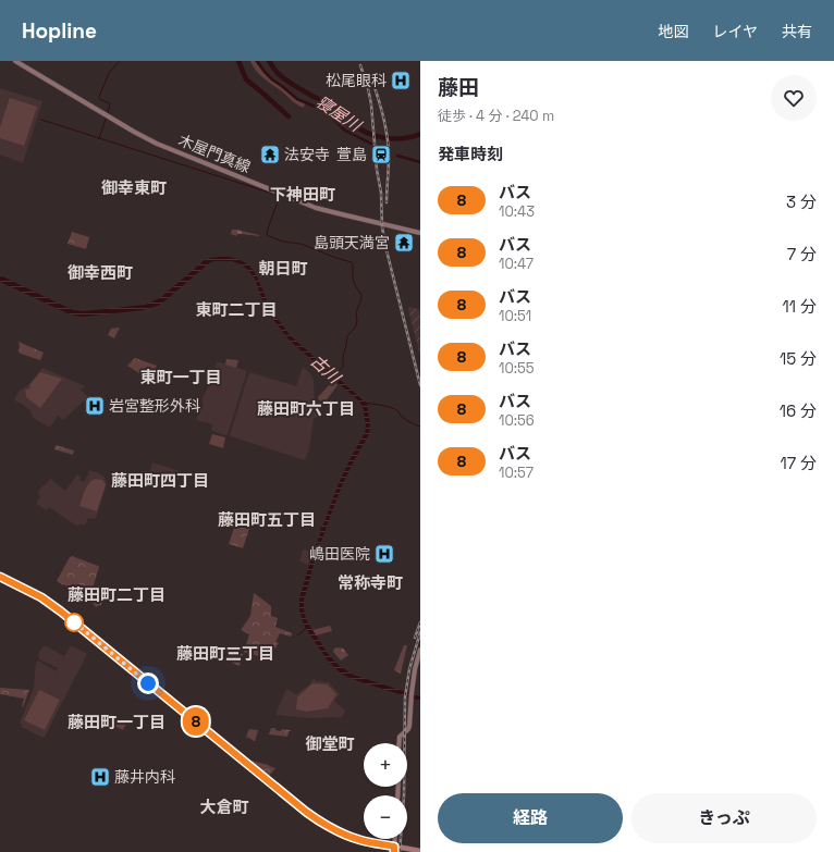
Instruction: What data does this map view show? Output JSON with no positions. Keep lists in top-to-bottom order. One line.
{"streets":{"main road":["木屋門真線"]},"districts":["御幸東町","下神田町","朝日町","御幸西町","東町二丁目","東町一丁目","藤田町六丁目","藤田町四丁目","藤田町五丁目","常称寺町","藤田町二丁目","藤田町三丁目","藤田町一丁目","御堂町","大倉町"],"water":["寝屋川","古川"],"places":{"hospital":["松尾眼科","岩宮整形外科","嶋田医院","藤井内科"],"temple":["法安寺","島頭天満宮"],"station":["萱島"]},"lines":["bus line 8"],"page":{"header":"Hopline","nav":["地図","レイヤ","共有"],"on_map":"8","heading":[["藤田","徒歩 · 4 分 · 240 m"],"発車時刻"],"list":[{"mark":"8","name":"バス","note":"10:43","value":"3 分"},{"mark":"8","name":"バス","note":"10:47","value":"7 分"},{"mark":"8","name":"バス","note":"10:51","value":"11 分"},{"mark":"8","name":"バス","note":"10:55","value":"15 分"},{"mark":"8","name":"バス","note":"10:56","value":"16 分"},{"mark":"8","name":"バス","note":"10:57","value":"17 分"}],"map_buttons":["+","−"],"buttons":["経路","きっぷ"]}}
